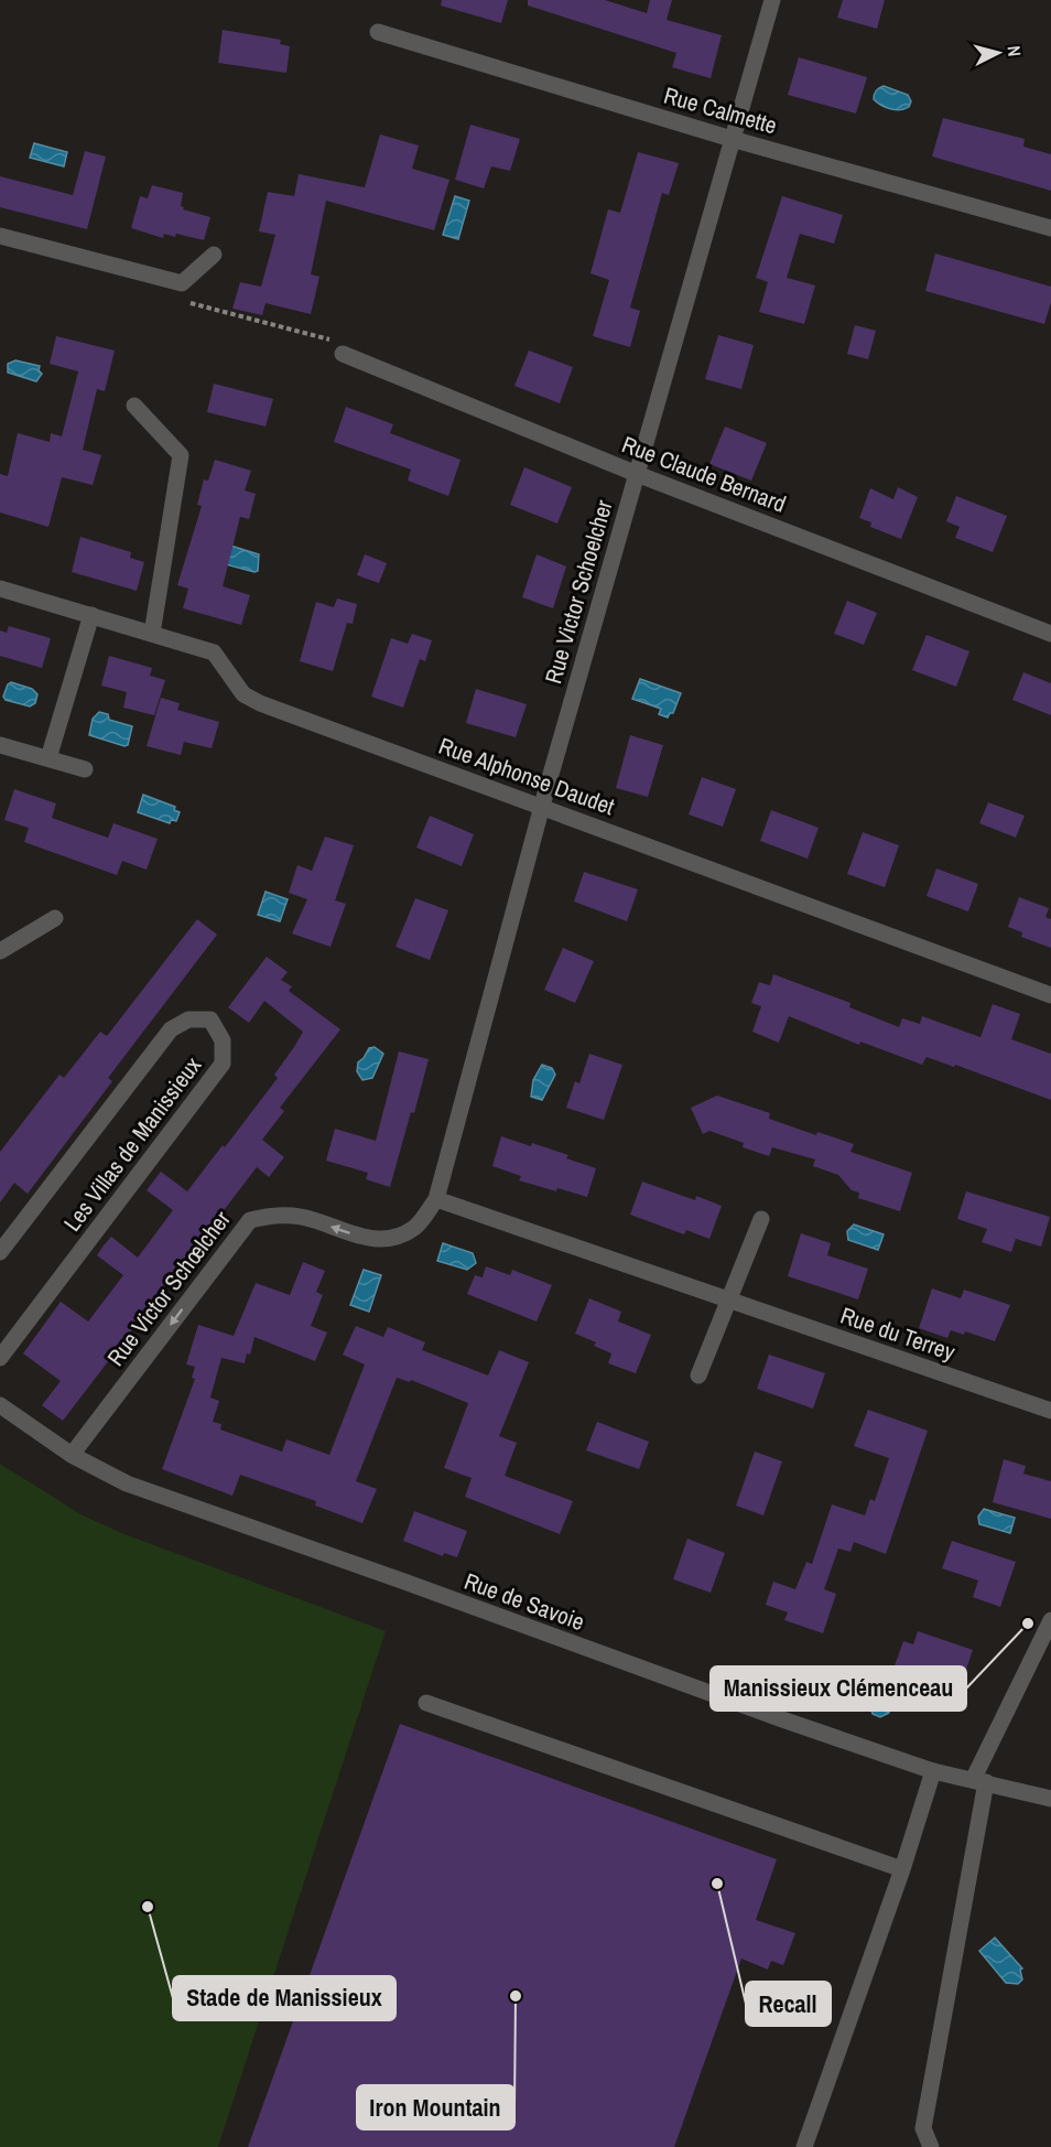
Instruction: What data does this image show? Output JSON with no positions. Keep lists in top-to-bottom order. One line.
{"streets":{"street":["Rue Calmette","Rue Claude Bernard","Rue Victor Schoelcher","Rue Alphonse Daudet","Les Villas de Manissieux","Rue Victor Schœlcher","Rue du Terrey","Rue de Savoie"]},"crossings":[["Rue Calmette","Rue Victor Schoelcher"],["Rue Claude Bernard","Rue Victor Schoelcher"],["Rue Victor Schoelcher","Rue Alphonse Daudet"],["Rue Victor Schoelcher","Rue Victor Schœlcher"],["Rue Victor Schoelcher","Rue du Terrey"],["Rue Victor Schœlcher","Rue du Terrey"],["Rue Victor Schœlcher","Rue de Savoie"]],"one_way":["Rue Victor Schœlcher"],"places":["Manissieux Clémenceau","Recall","Stade de Manissieux","Iron Mountain"],"north":"right"}
